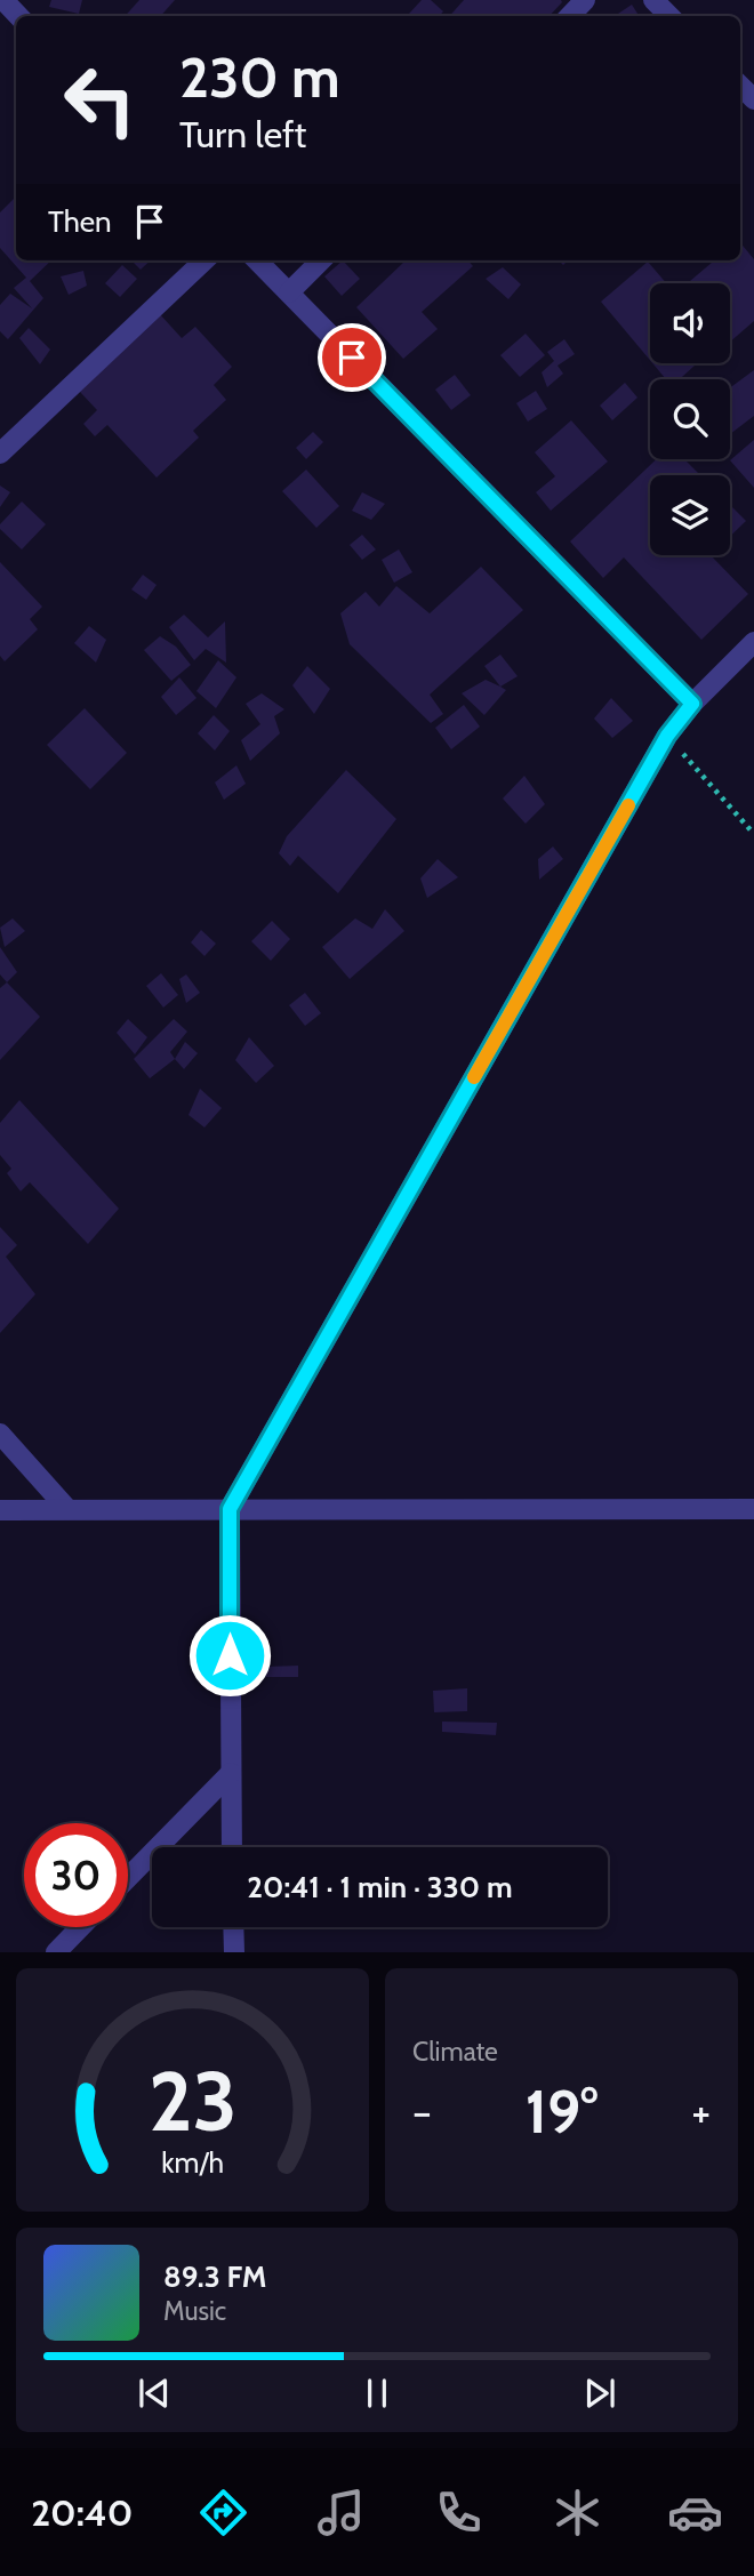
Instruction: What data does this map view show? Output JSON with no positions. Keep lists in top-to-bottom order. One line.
{"page":{"turn":["230 m","Turn left"],"then":"Then","limit":"30","trip":"20:41 · 1 min · 330 m","tile":"Climate","heat":["−","19°","+"],"song":["89.3 FM","Music"],"tabs":"20:40","gauge":["23","km/h"]}}
